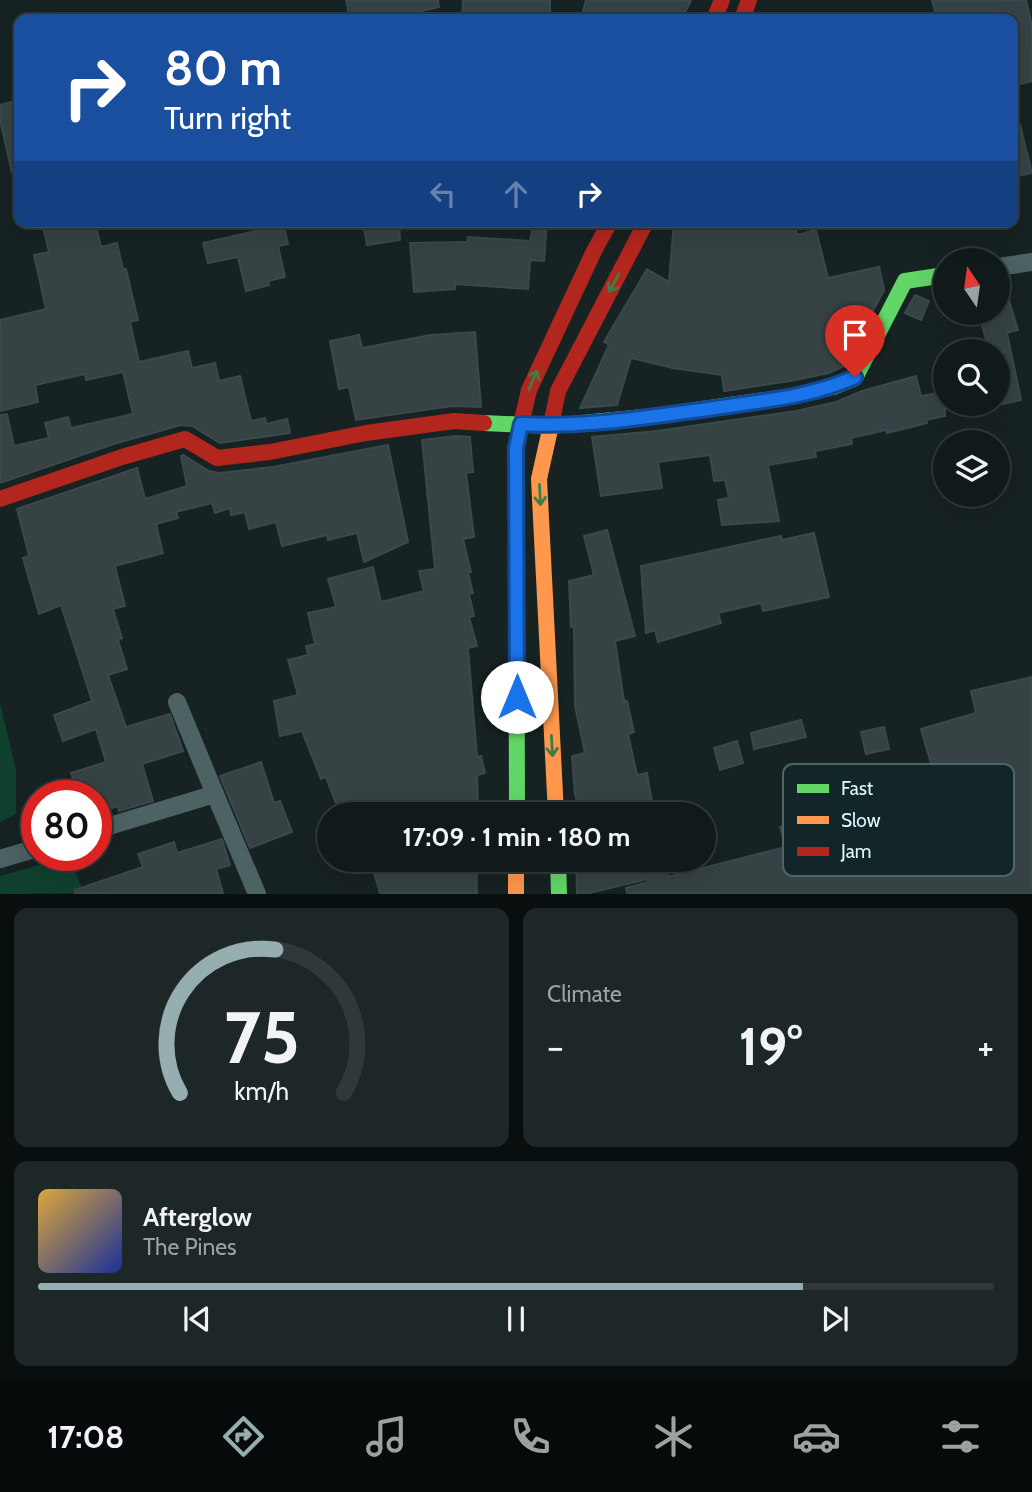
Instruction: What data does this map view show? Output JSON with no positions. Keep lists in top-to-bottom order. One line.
{"legend":["Fast","Slow","Jam"],"north":"top","page":{"turn":["80 m","Turn right"],"limit":"80","trip":"17:09 · 1 min · 180 m","tile":"Climate","heat":["−","19°","+"],"song":["Afterglow","The Pines"],"tabs":"17:08","gauge":["75","km/h"]}}
